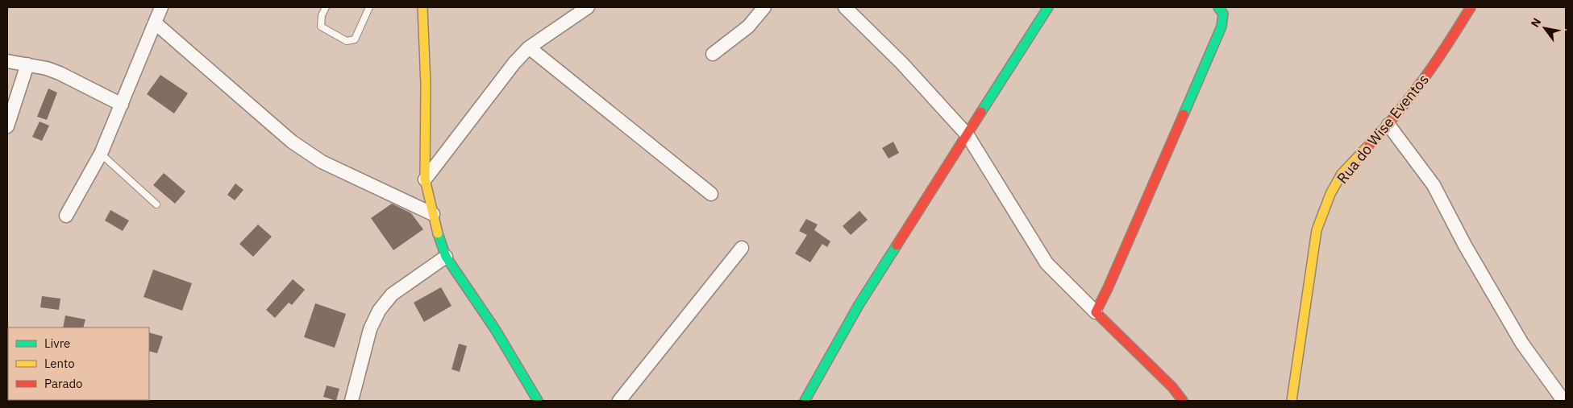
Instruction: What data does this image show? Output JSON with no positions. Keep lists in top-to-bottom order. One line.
{"streets":{"street":["Rua do Wise Eventos"]},"legend":["Livre","Lento","Parado"],"north":"top left"}
